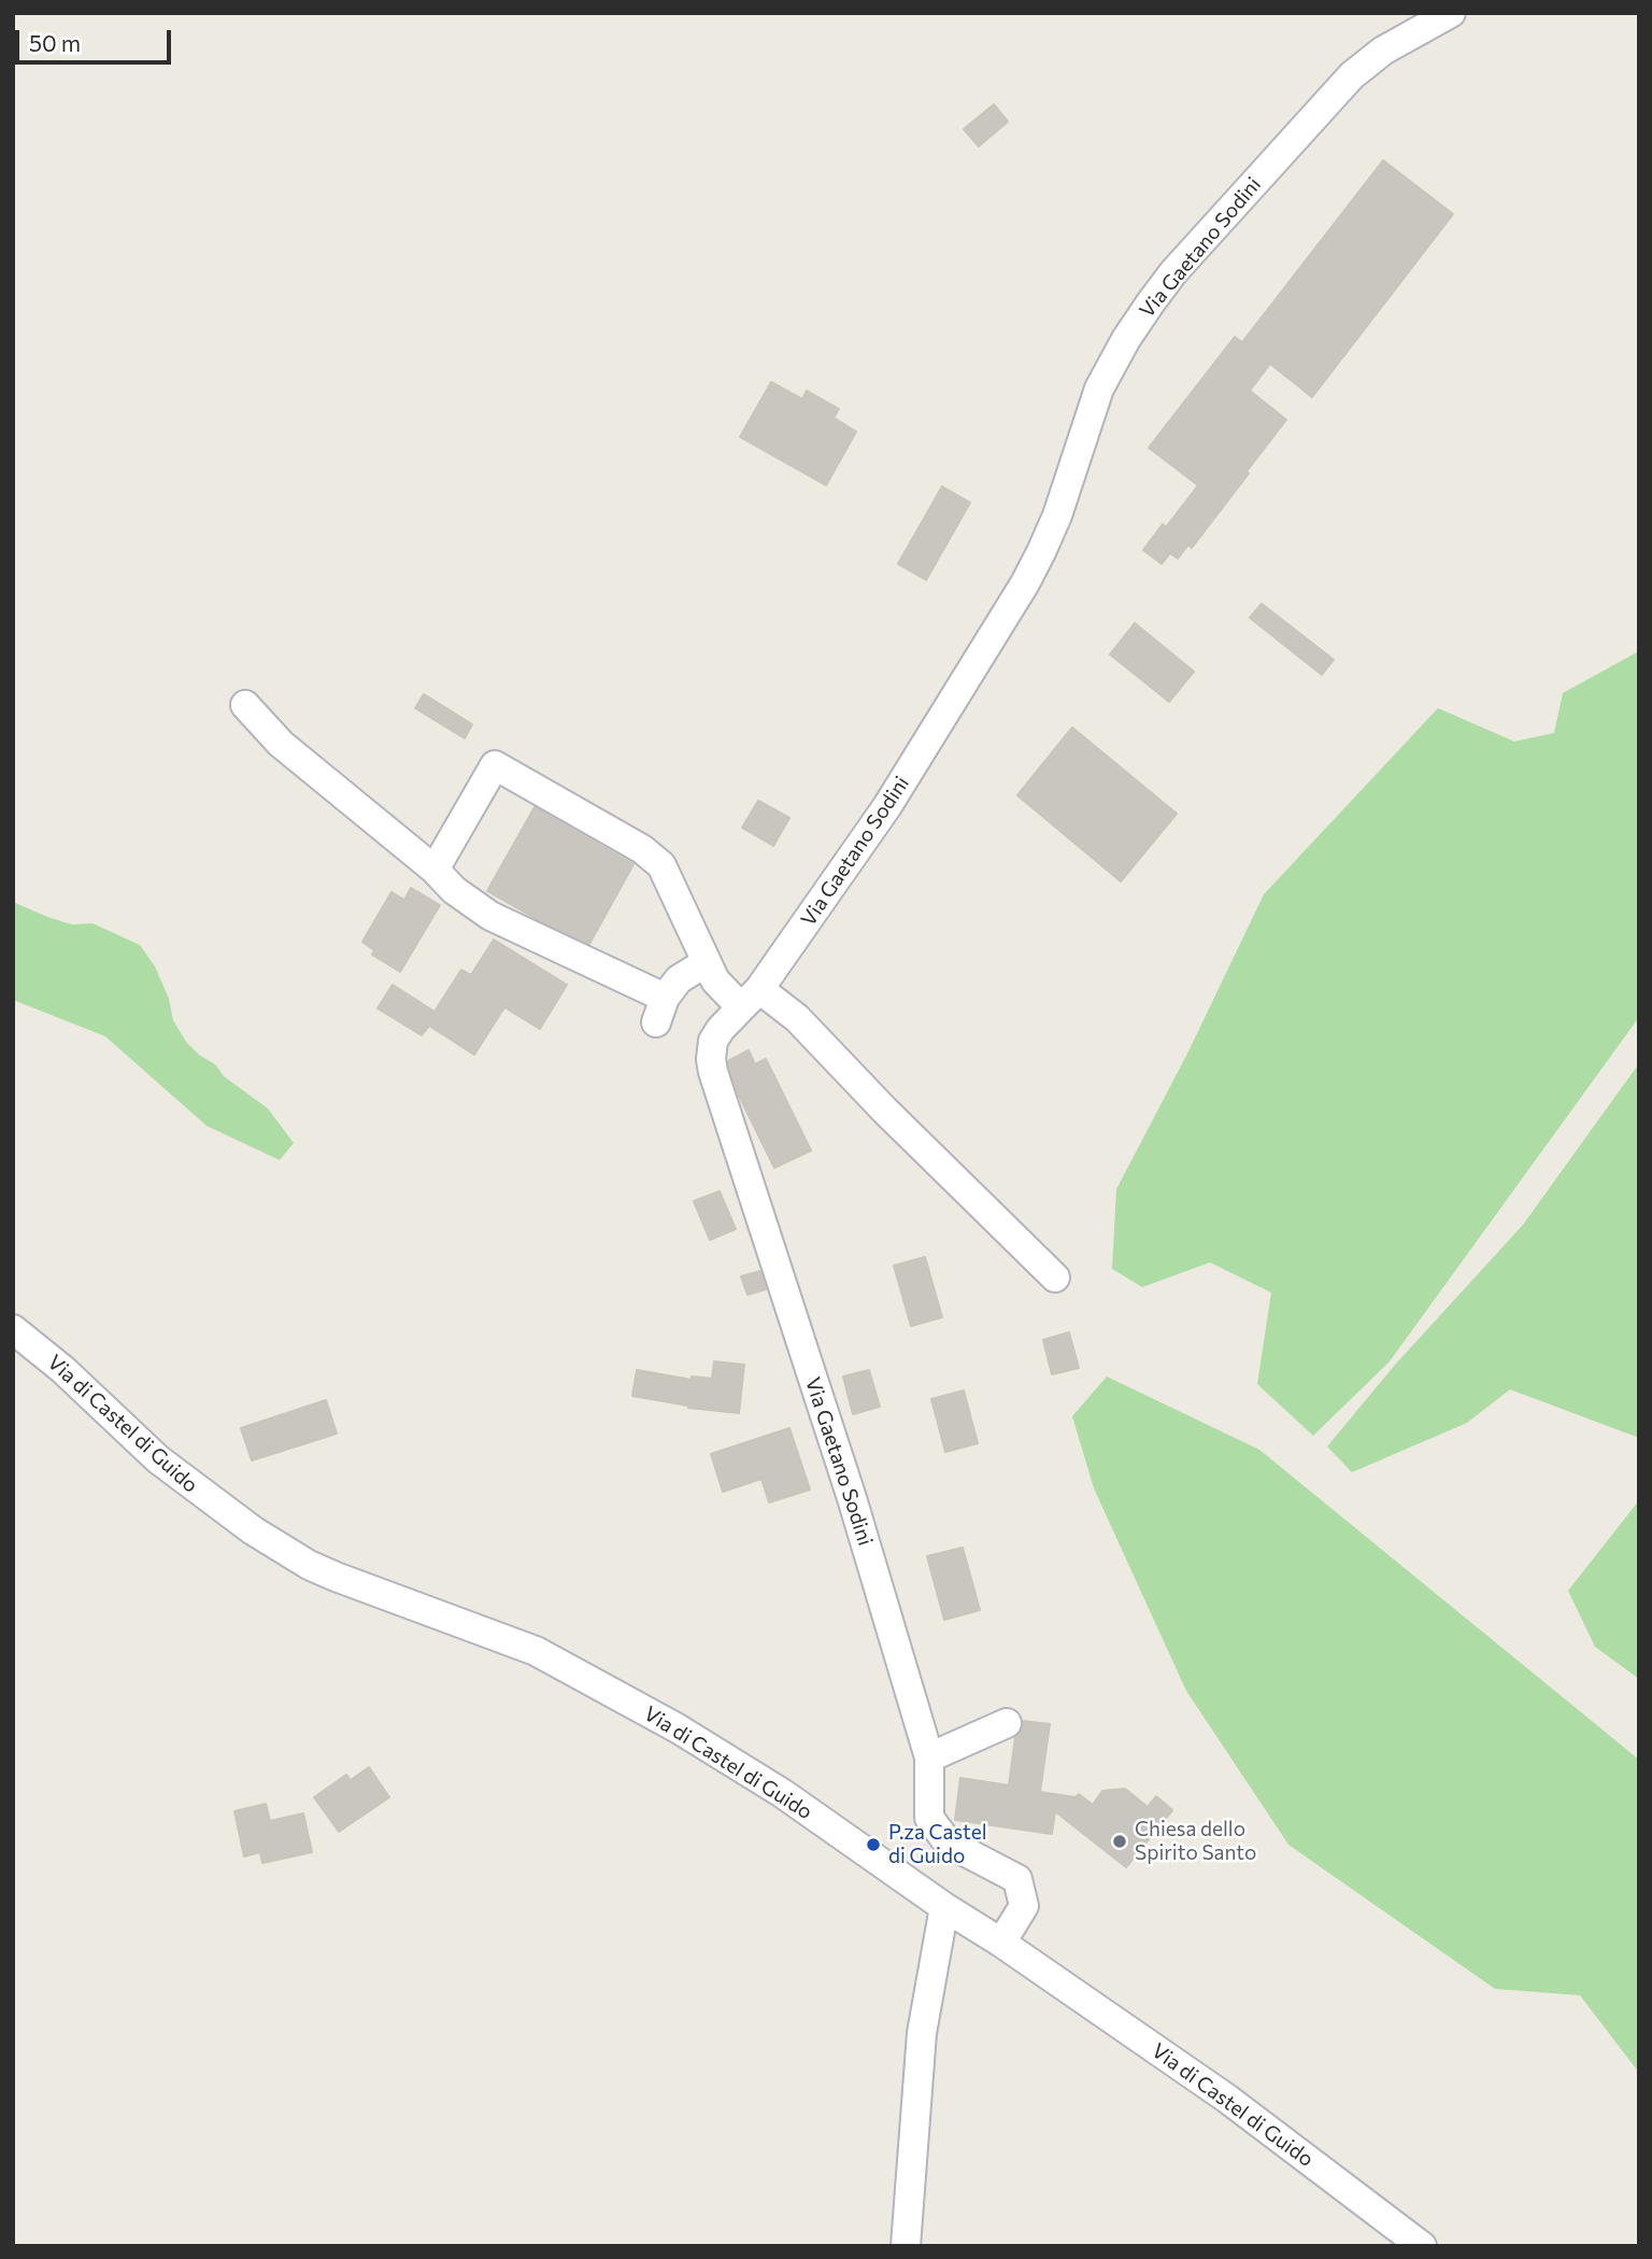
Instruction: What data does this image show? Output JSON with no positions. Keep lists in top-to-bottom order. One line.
{"streets":{"street":["Via Gaetano Sodini","Via di Castel di Guido"]},"crossings":[["Via Gaetano Sodini","Via di Castel di Guido"]],"places":["Chiesa dello Spirito Santo","P.za Castel di Guido"],"scale_bar":"50 m"}
